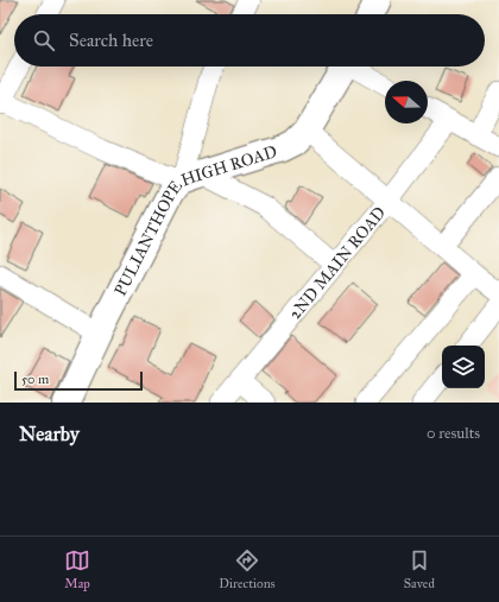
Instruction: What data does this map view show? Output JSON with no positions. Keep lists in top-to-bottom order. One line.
{"streets":{"main road":["PULIANTHOPE HIGH ROAD"],"street":["2ND MAIN ROAD"]},"scale_bar":"50 m","north":"left","page":{"search":"Search here","scale":"50 m","heading":["Nearby","0 results"],"nav":["Map","Directions","Saved"]}}
